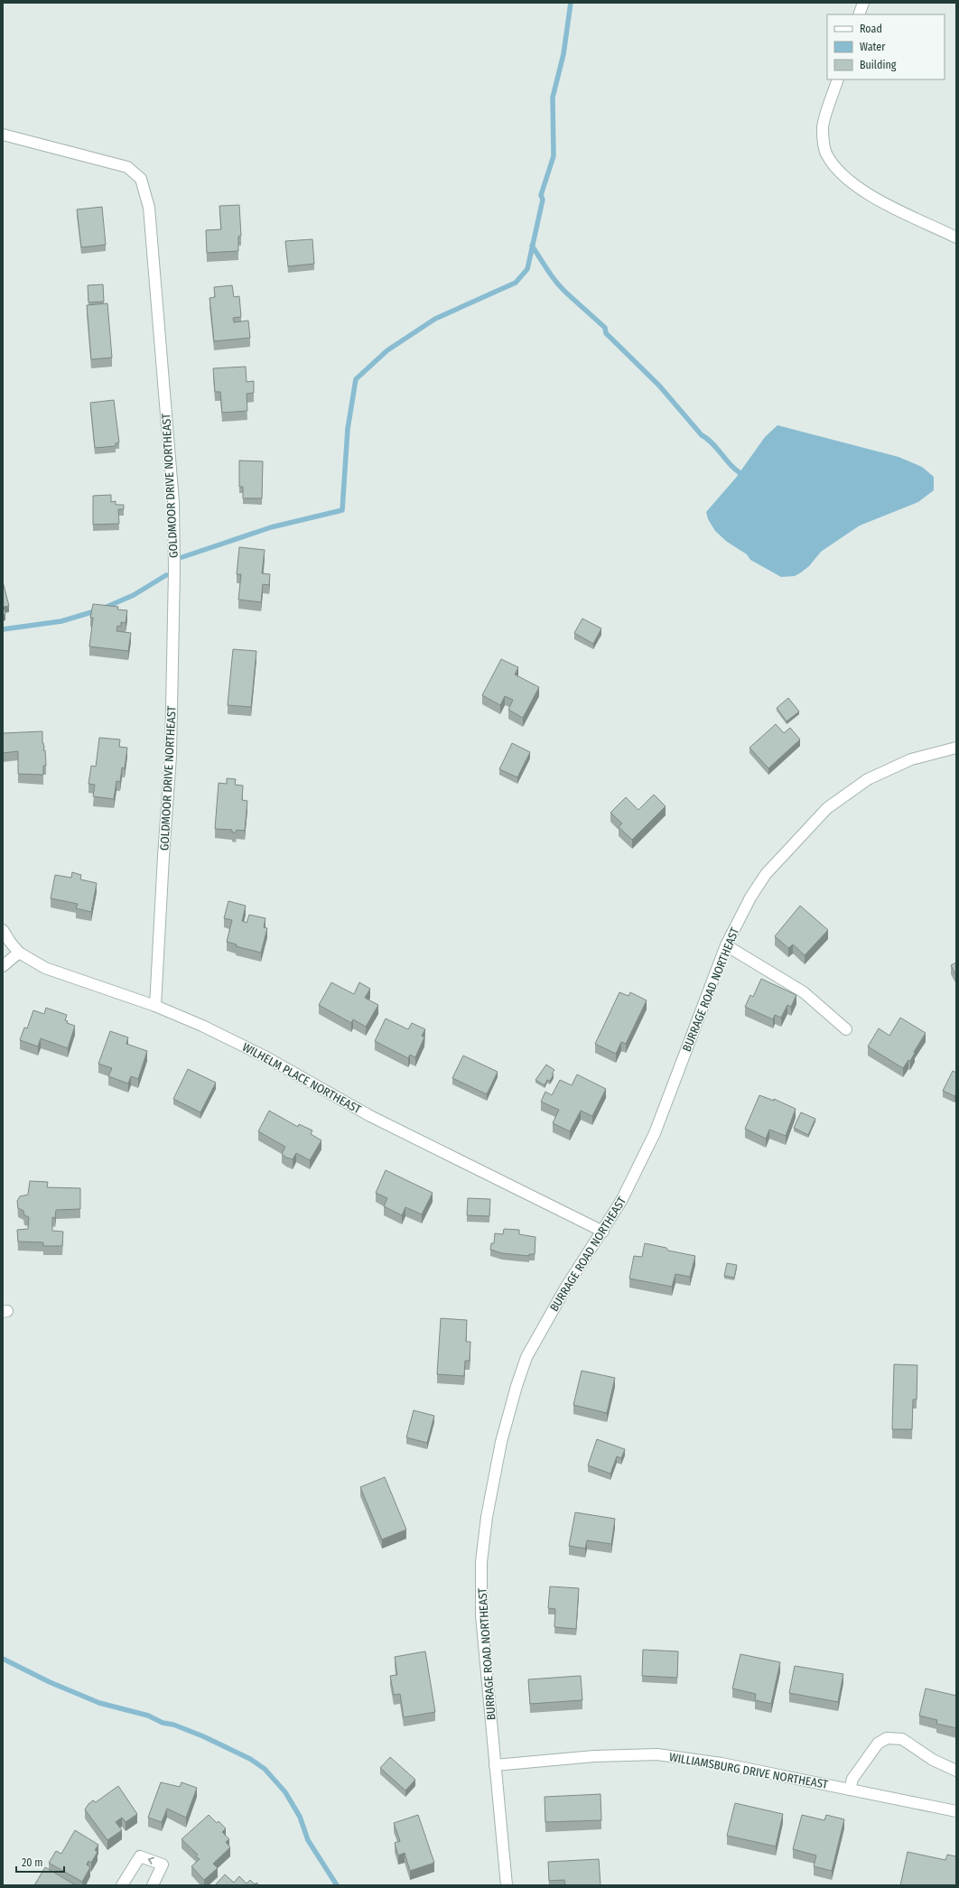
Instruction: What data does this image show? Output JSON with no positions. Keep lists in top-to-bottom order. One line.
{"streets":{"street":["GOLDMOOR DRIVE NORTHEAST","BURRAGE ROAD NORTHEAST","WILHELM PLACE NORTHEAST","WILLIAMSBURG DRIVE NORTHEAST"]},"crossings":[["GOLDMOOR DRIVE NORTHEAST","WILHELM PLACE NORTHEAST"],["BURRAGE ROAD NORTHEAST","WILHELM PLACE NORTHEAST"],["BURRAGE ROAD NORTHEAST","WILLIAMSBURG DRIVE NORTHEAST"]],"legend":["Road","Water","Building"],"scale_bar":"20 m"}
